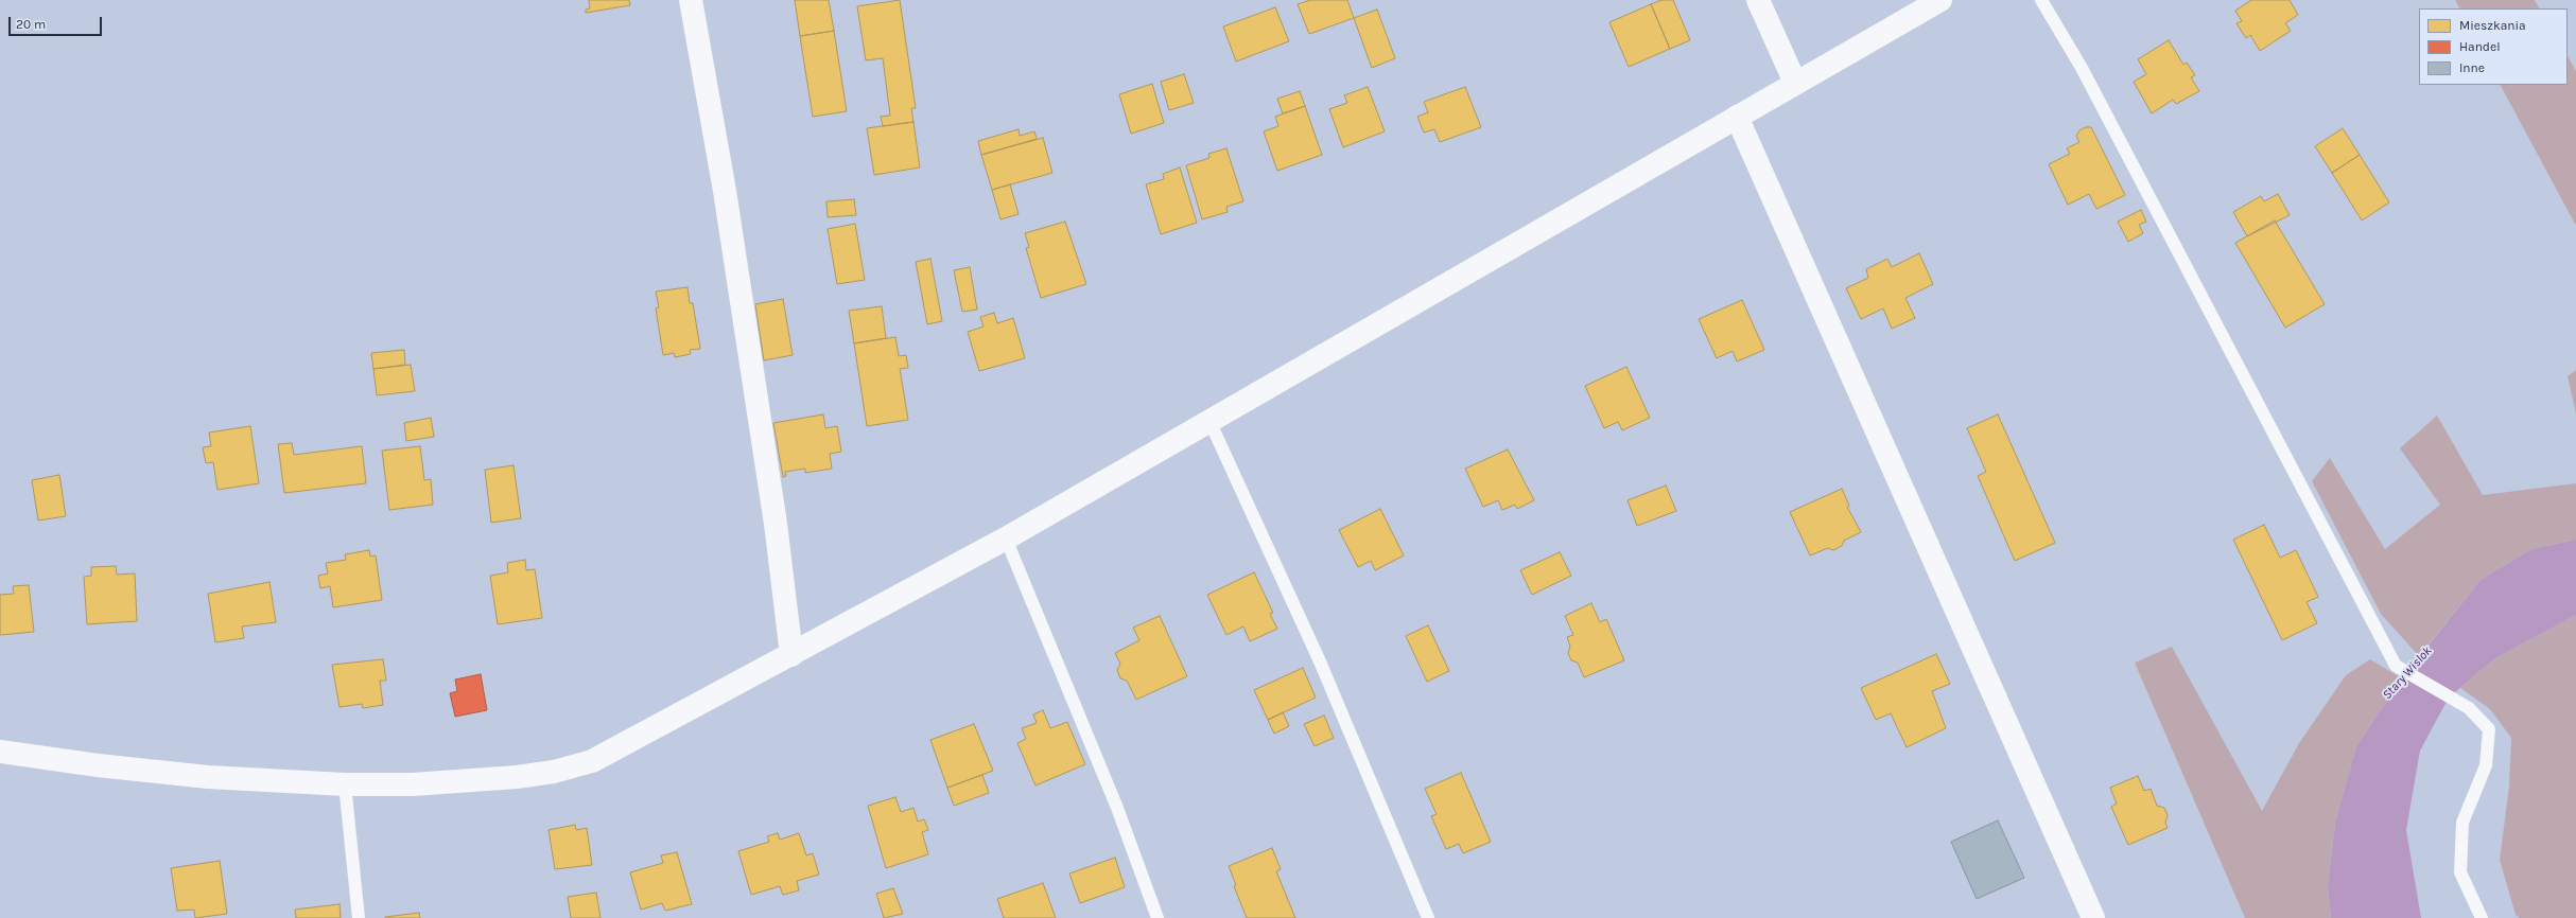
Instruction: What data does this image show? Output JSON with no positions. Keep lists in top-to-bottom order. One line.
{"water":["Stary Wislok"],"legend":["Mieszkania","Handel","Inne"],"scale_bar":"20 m"}
